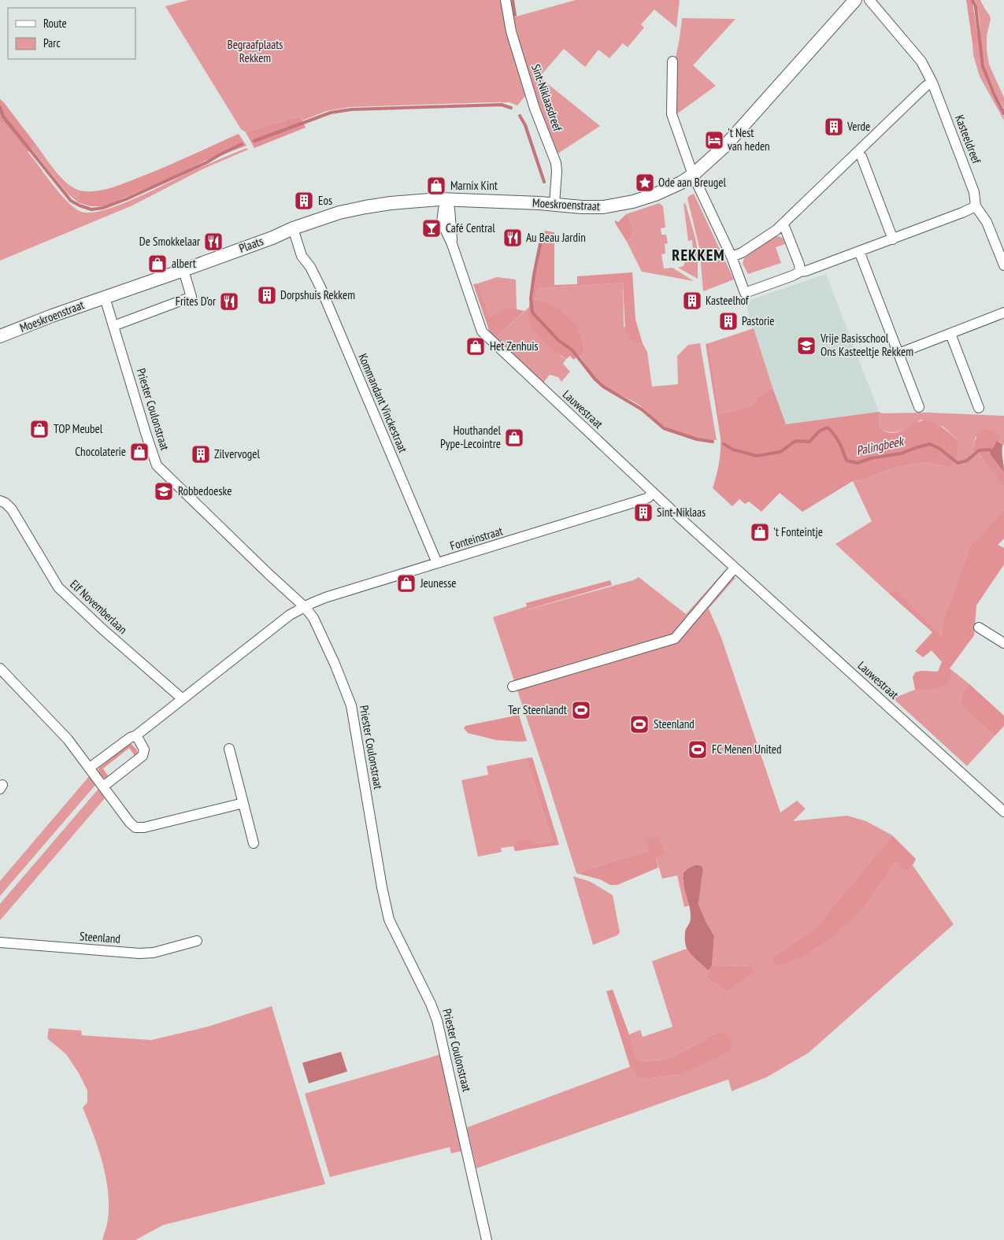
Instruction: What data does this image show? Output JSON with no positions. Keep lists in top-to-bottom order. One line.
{"streets":{"main road":["Moeskroenstraat","Plaats"],"street":["Sint-Niklaasdreef","Kasteeldreef","Kommandant Vinckestraat","Priester Coulonstraat","Lauwestraat","Fonteinstraat","Elf Novemberlaan","Steenland"]},"crossings":[["Sint-Niklaasdreef","Moeskroenstraat"],["Moeskroenstraat","Plaats"],["Moeskroenstraat","Kommandant Vinckestraat"],["Moeskroenstraat","Priester Coulonstraat"],["Moeskroenstraat","Lauwestraat"],["Plaats","Kommandant Vinckestraat"],["Plaats","Priester Coulonstraat"],["Kommandant Vinckestraat","Fonteinstraat"],["Priester Coulonstraat","Fonteinstraat"],["Lauwestraat","Fonteinstraat"]],"districts":["REKKEM"],"water":["Palingbeek"],"parks":["Begraafplaats Rekkem"],"places":{"building":["Verde","Eos","Dorpshuis Rekkem","Kasteelhof","Pastorie","Zilvervogel","Sint-Niklaas"],"hotel":["'t Nest van heden"],"place":["Ode aan Breugel"],"shop":["Marnix Kint","albert","Het Zenhuis","TOP Meubel","Houthandel Pype-Lecointre","Chocolaterie","'t Fonteintje","Jeunesse"],"bar":["Café Central"],"restaurant":["Au Beau Jardin","De Smokkelaar","Frites D’or"],"school or university":["Vrije Basisschool Ons Kasteeltje Rekkem","Robbedoeske"],"sports":["Ter Steenlandt","Steenland","FC Menen United"]},"legend":["Route","Parc"]}
